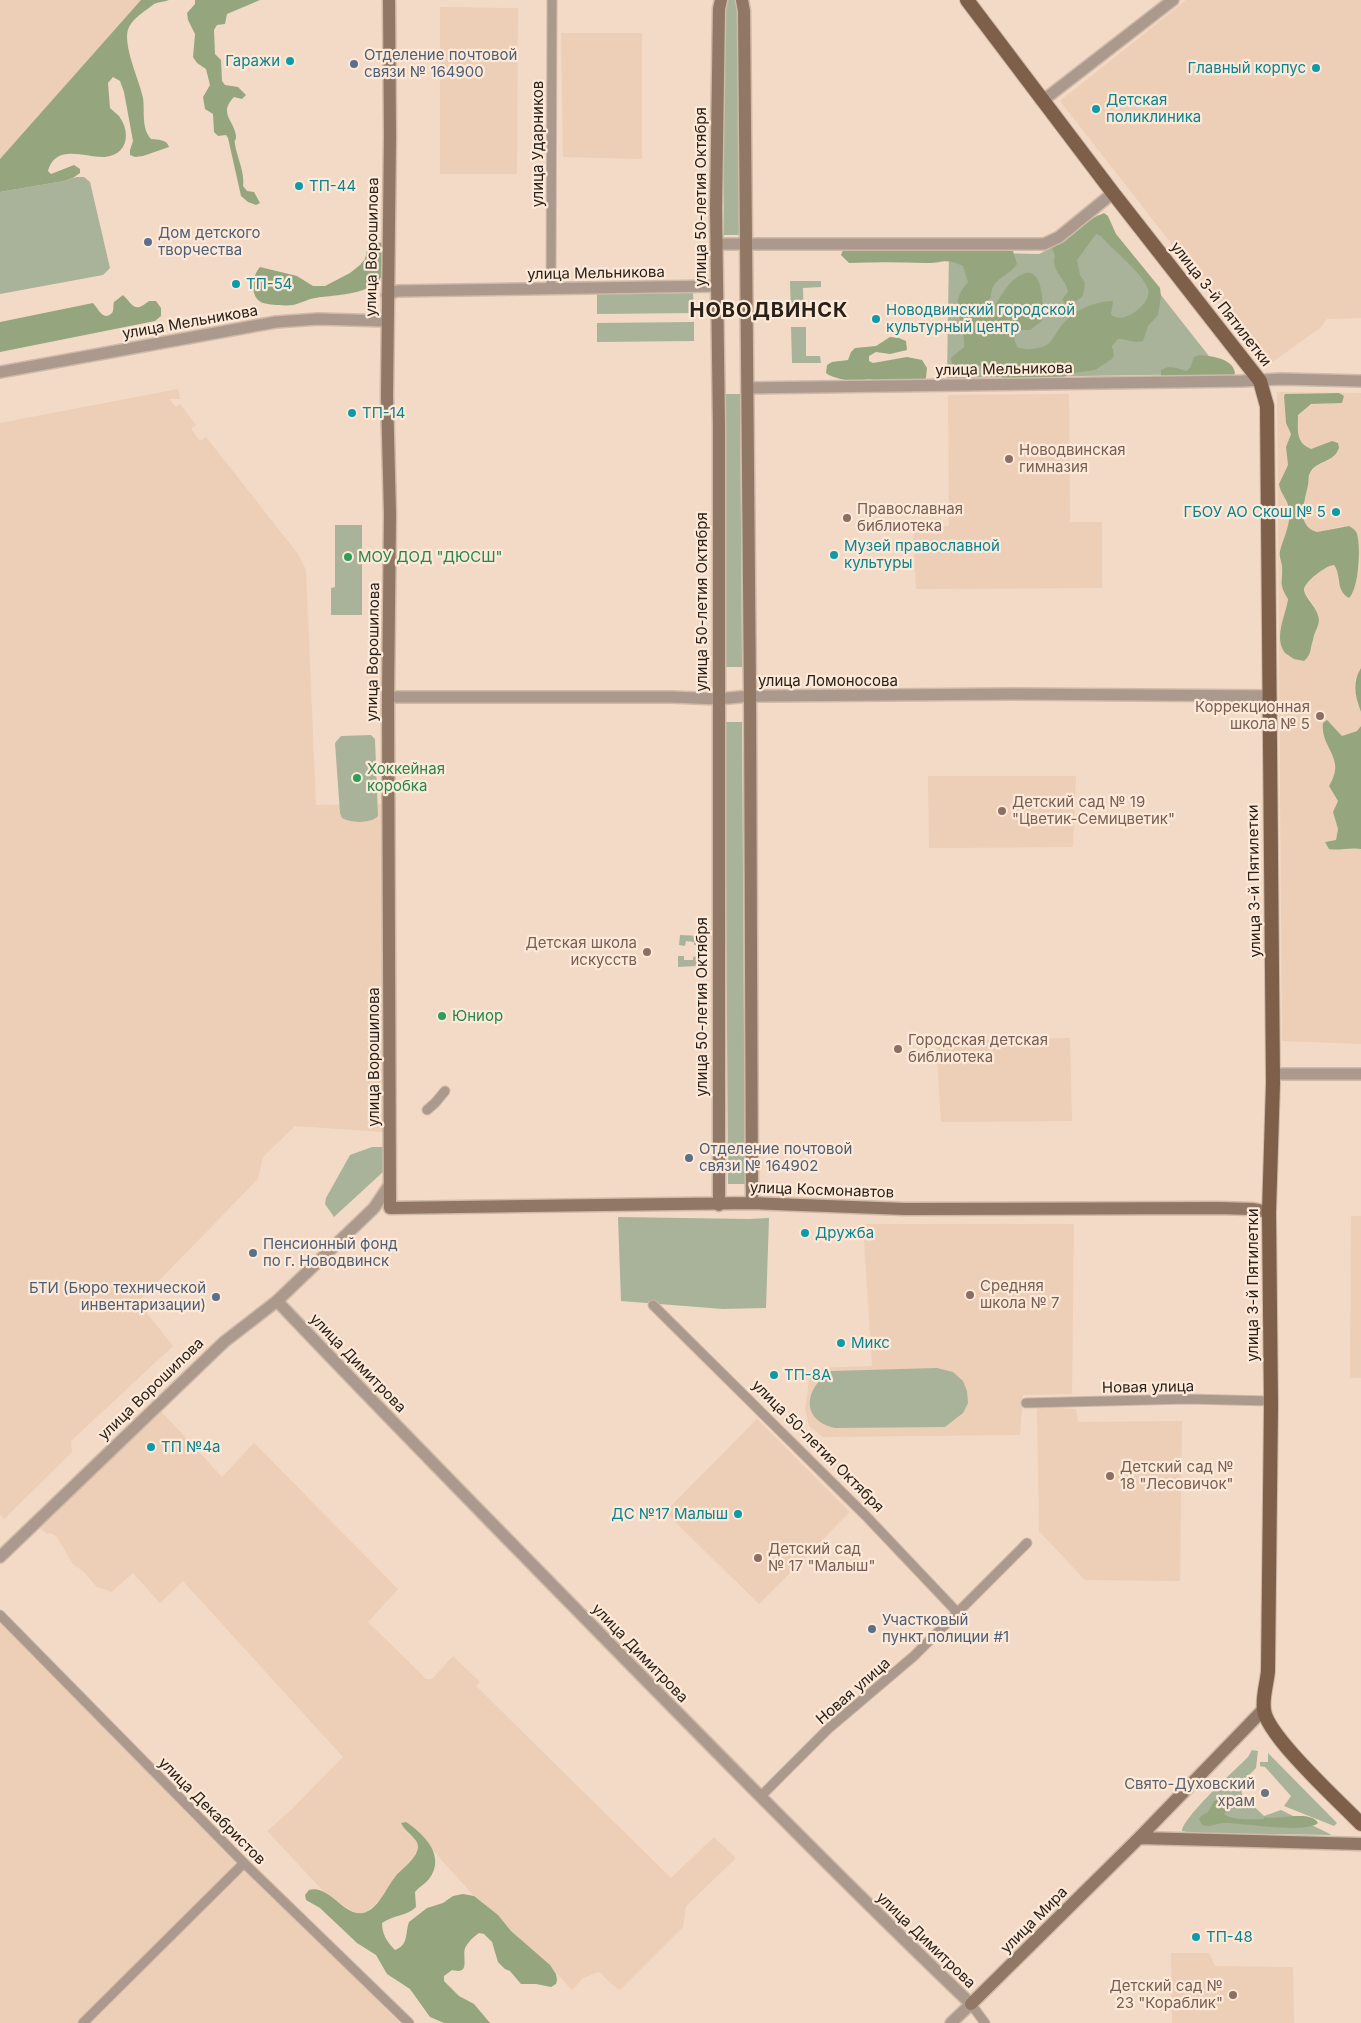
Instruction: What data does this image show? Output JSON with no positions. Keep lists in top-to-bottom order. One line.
{"streets":{"main road":["улица 50-летия Октября","улица Ворошилова","улица 3-й Пятилетки","улица Космонавтов","улица Мира"],"street":["улица Ударников","улица Мельникова","улица Ломоносова","улица Димитрова","Новая улица","улица Декабристов"]},"crossings":[["улица Ударников","улица Мельникова"],["улица 50-летия Октября","улица Мельникова"],["улица 50-летия Октября","улица Ломоносова"],["улица 50-летия Октября","улица Космонавтов"],["улица 50-летия Октября","Новая улица"],["улица Ворошилова","улица Мельникова"],["улица Ворошилова","улица Ломоносова"],["улица Ворошилова","улица Космонавтов"],["улица Ворошилова","улица Димитрова"],["улица Мельникова","улица 3-й Пятилетки"],["улица 3-й Пятилетки","улица Ломоносова"],["улица 3-й Пятилетки","улица Космонавтов"],["улица 3-й Пятилетки","Новая улица"],["улица 3-й Пятилетки","улица Мира"],["улица Димитрова","Новая улица"],["улица Димитрова","улица Мира"]],"districts":["НОВОДВИНСК"],"places":["Гаражи","Отделение почтовой связи № 164900","Главный корпус","Детская поликлиника","ТП-44","Дом детского творчества","ТП-54","Новодвинский городской культурный центр","ТП-14","Новодвинская гимназия","ГБОУ АО Скош № 5","Православная библиотека","Музей православной культуры","МОУ ДОД \"ДЮСШ\"","Коррекционная школа № 5","Хоккейная коробка","Детский сад № 19 \"Цветик-Семицветик\"","Детская школа искусств","Юниор","Городская детская библиотека","Отделение почтовой связи № 164902","Дружба","Пенсионный фонд по г. Новодвинск","Средняя школа № 7","БТИ (Бюро технической инвентаризации)","Микс","ТП-8А","ТП №4а","Детский сад № 18 \"Лесовичок\"","ДС №17 Малыш","Детский сад № 17 \"Малыш\"","Участковый пункт полиции #1","Свято-Духовский храм","ТП-48","Детский сад № 23 \"Кораблик\""]}
